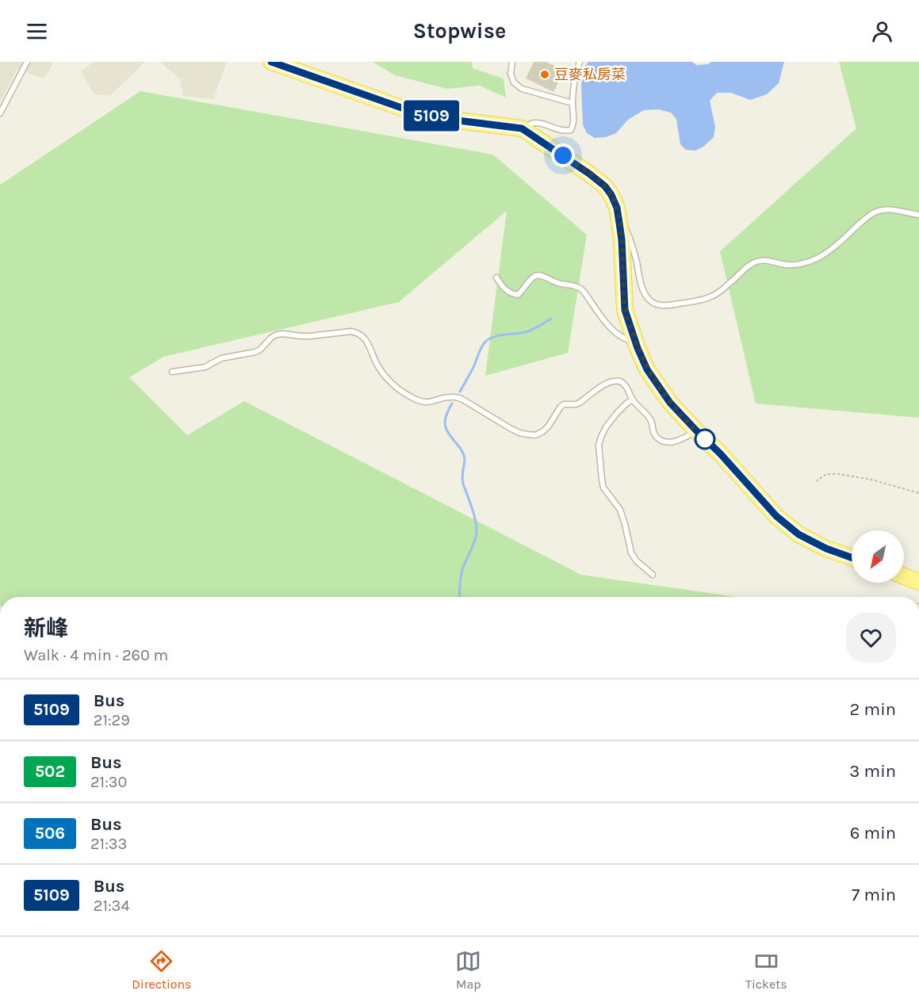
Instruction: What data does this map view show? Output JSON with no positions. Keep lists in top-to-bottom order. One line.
{"places":["豆麥私房菜"],"lines":["bus line 5109"],"north":"bottom left","page":{"header":"Stopwise","on_map":"5109","heading":["新峰","Walk · 4 min · 260 m"],"list":[{"mark":"5109","name":"Bus","note":"21:29","value":"2 min"},{"mark":"502","name":"Bus","note":"21:30","value":"3 min"},{"mark":"506","name":"Bus","note":"21:33","value":"6 min"},{"mark":"5109","name":"Bus","note":"21:34","value":"7 min"}],"tabs":["Directions","Map","Tickets"]}}
